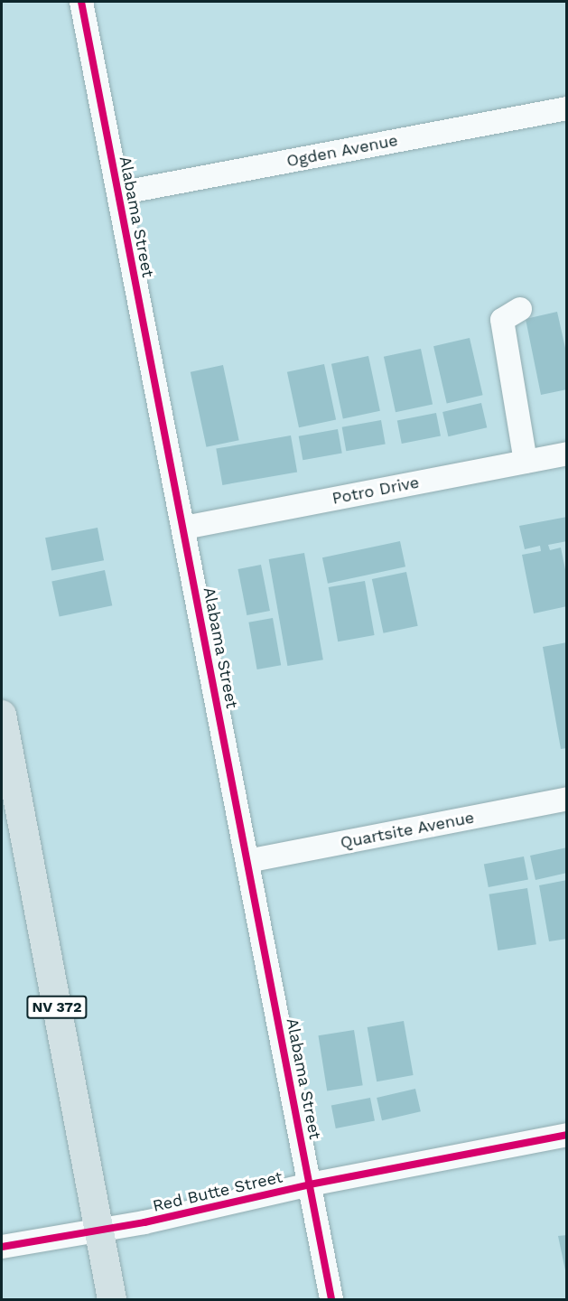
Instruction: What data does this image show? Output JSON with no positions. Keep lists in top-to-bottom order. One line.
{"streets":{"main road":["NV 372"],"street":["Ogden Avenue","Alabama Street","Potro Drive","Quartsite Avenue","Red Butte Street"]},"crossings":[["Ogden Avenue","Alabama Street"],["Alabama Street","Potro Drive"],["Alabama Street","Quartsite Avenue"],["Alabama Street","Red Butte Street"],["NV 372","Red Butte Street"]]}
